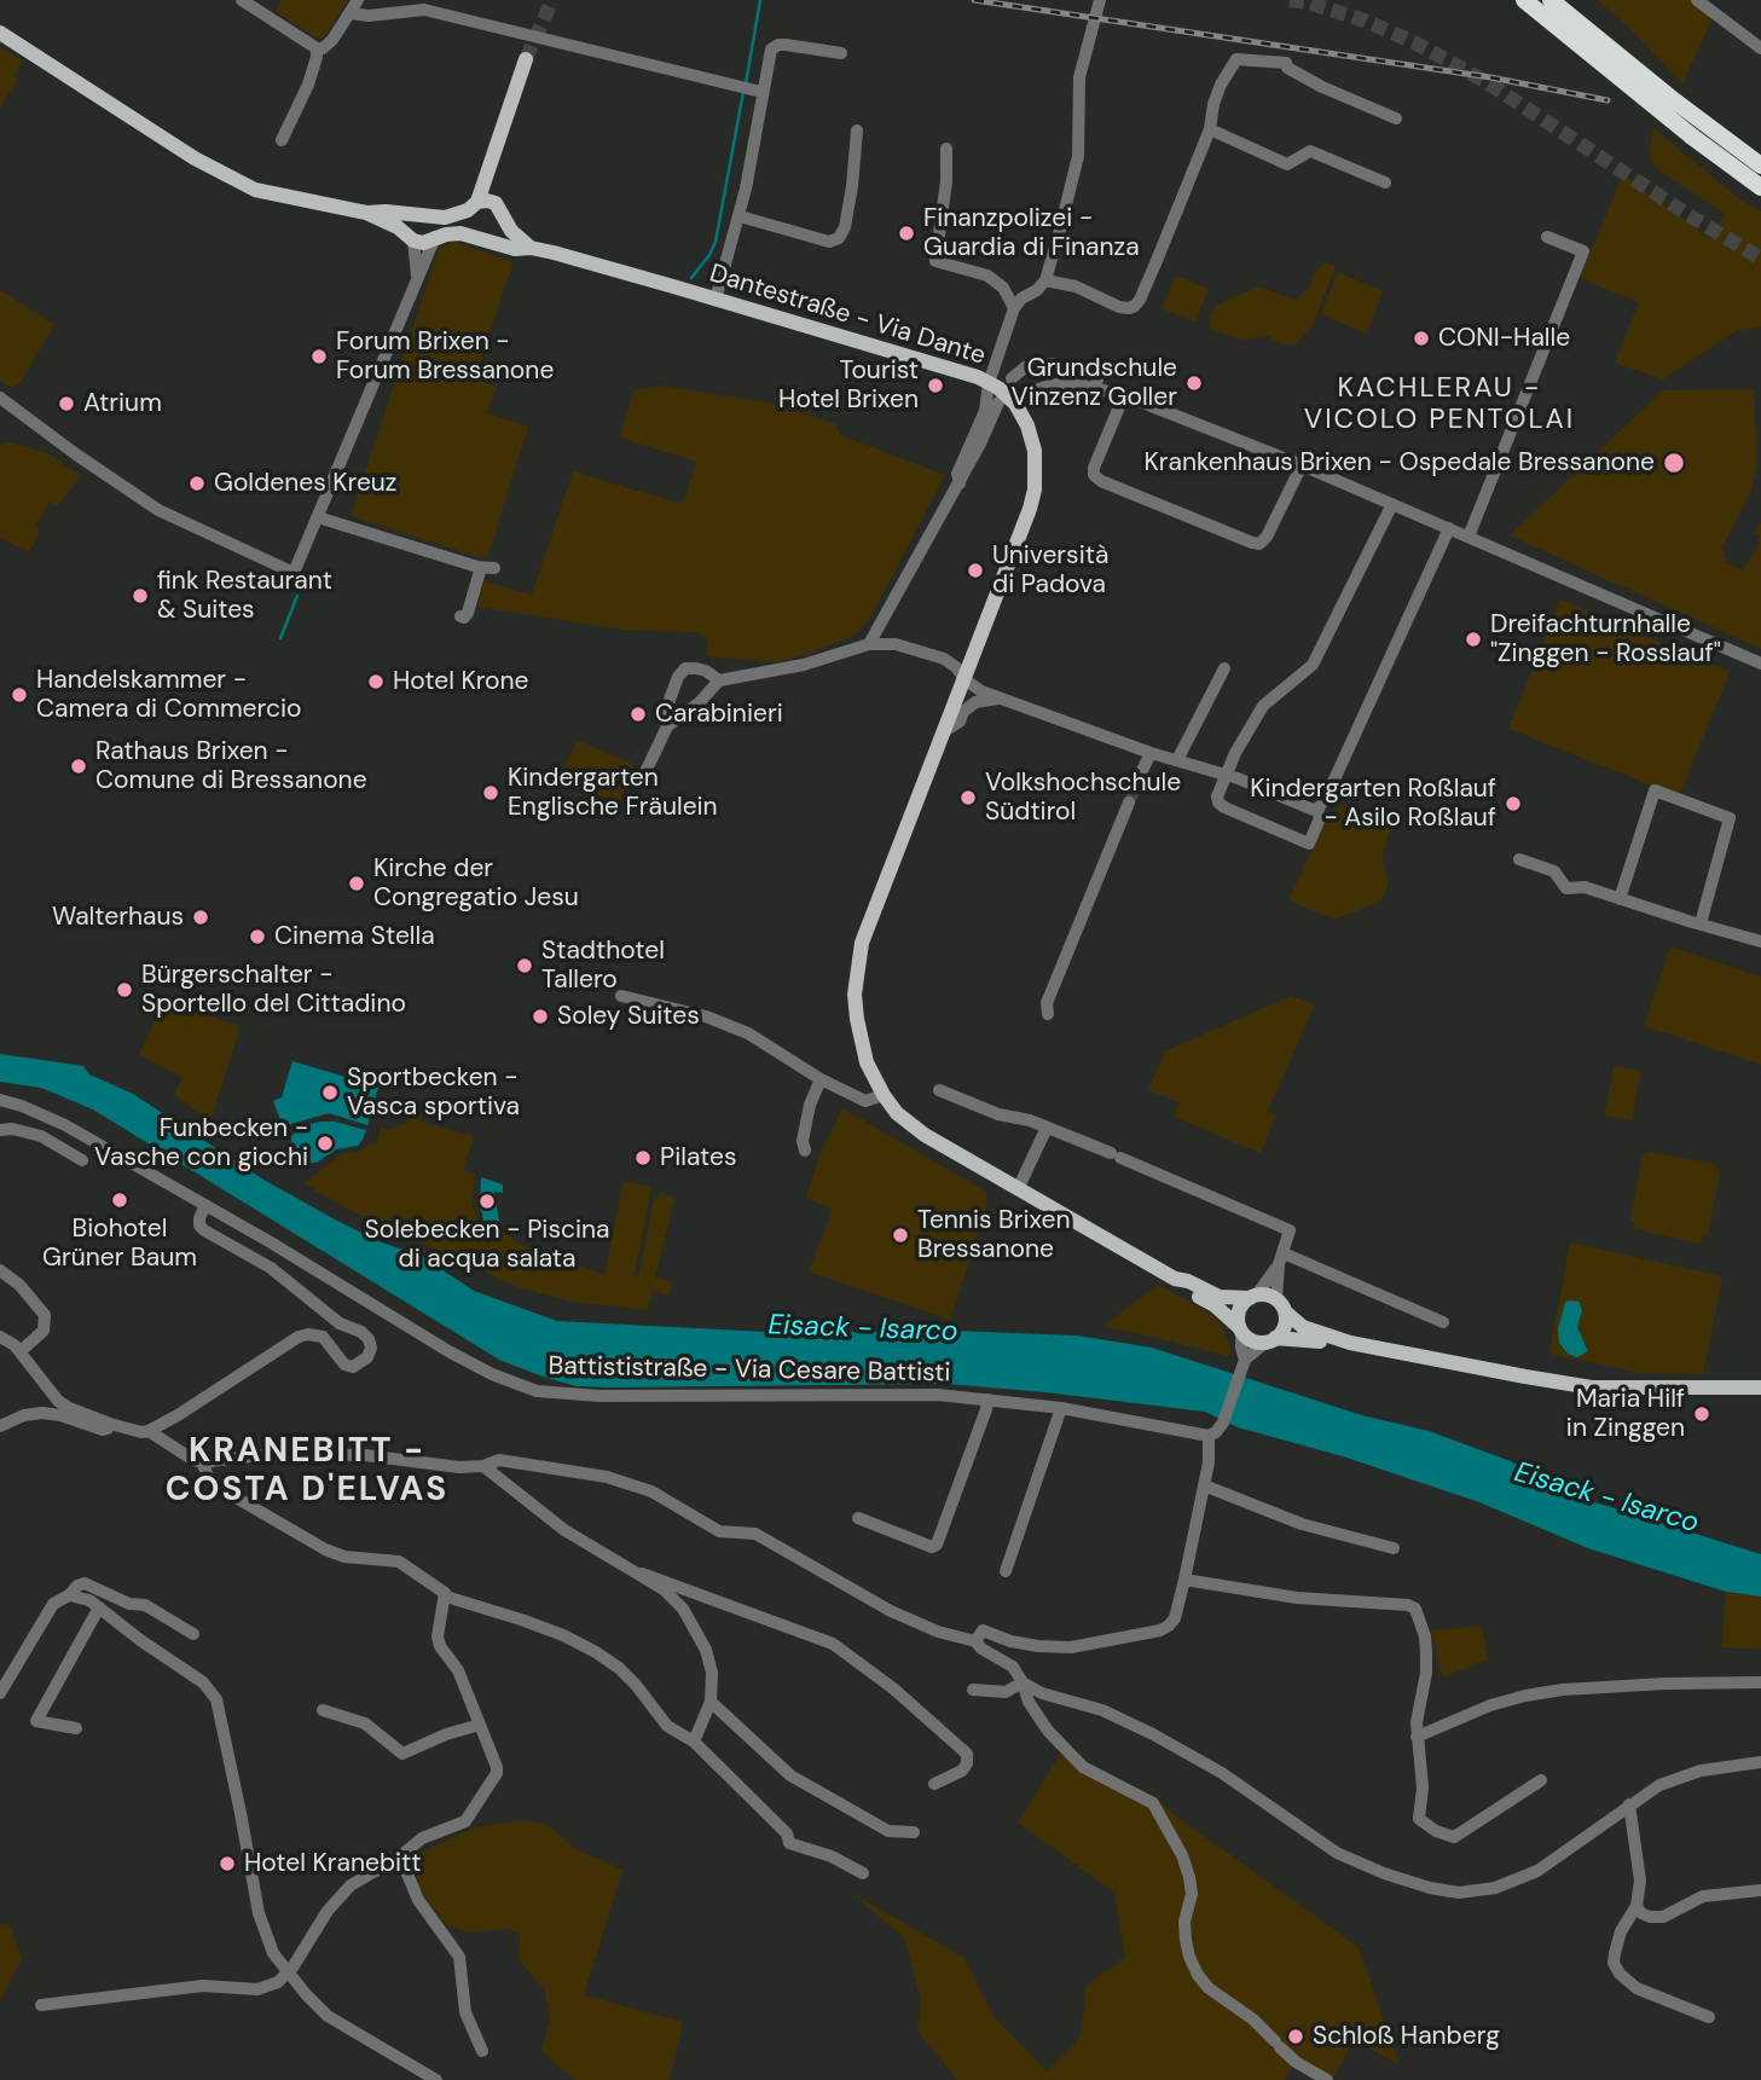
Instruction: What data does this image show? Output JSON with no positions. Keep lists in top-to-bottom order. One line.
{"streets":{"main road":["Dantestraße - Via Dante"],"street":["Battististraße - Via Cesare Battisti"]},"districts":["KACHLERAU - VICOLO PENTOLAI","KRANEBITT - COSTA D'ELVAS"],"water":["Eisack - Isarco"],"places":["Finanzpolizei - Guardia di Finanza","CONI-Halle","Forum Brixen - Forum Bressanone","Grundschule Vinzenz Goller","Tourist Hotel Brixen","Atrium","Krankenhaus Brixen - Ospedale Bressanone","Goldenes Kreuz","Università di Padova","fink Restaurant & Suites","Dreifachturnhalle \"Zinggen - Rosslauf\"","Hotel Krone","Handelskammer - Camera di Commercio","Carabinieri","Rathaus Brixen - Comune di Bressanone","Kindergarten Englische Fräulein","Volkshochschule Südtirol","Kindergarten Roßlauf - Asilo Roßlauf","Kirche der Congregatio Jesu","Walterhaus","Cinema Stella","Stadthotel Tallero","Bürgerschalter - Sportello del Cittadino","Soley Suites","Sportbecken - Vasca sportiva","Funbecken - Vasche con giochi","Pilates","Biohotel Grüner Baum","Solebecken - Piscina di acqua salata","Tennis Brixen Bressanone","Maria Hilf in Zinggen","Hotel Kranebitt","Schloß Hanberg"]}
